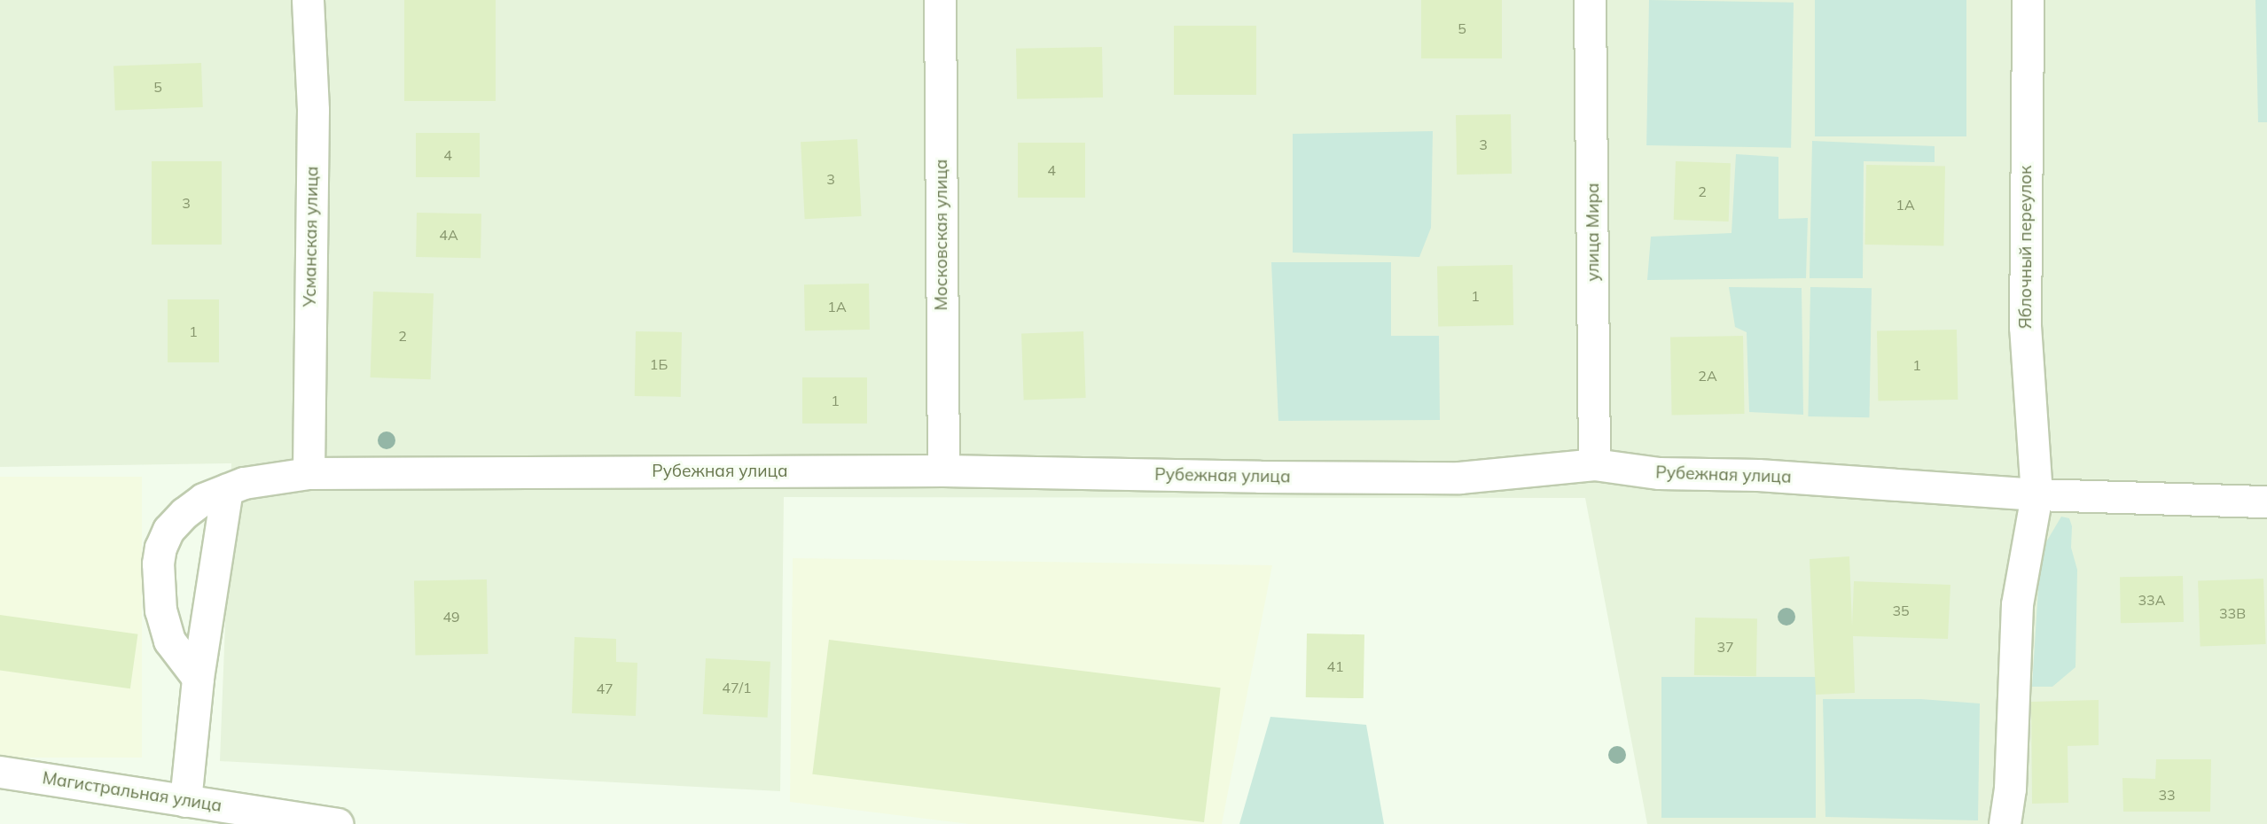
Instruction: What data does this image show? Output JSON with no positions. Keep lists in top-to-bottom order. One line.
{"streets":{"street":["улица Мира","Московская улица","Усманская улица","Яблочный переулок","Рубежная улица","Магистральная улица"]},"crossings":[["улица Мира","Рубежная улица"],["Московская улица","Рубежная улица"],["Усманская улица","Рубежная улица"],["Яблочный переулок","Рубежная улица"]],"house_numbers":["5","5","3","4","4","3","2","3","1А","4А","1","1А","1","2","1Б","1","2А","1","33А","35","33В","49","37","41","47/1","47","33"]}
